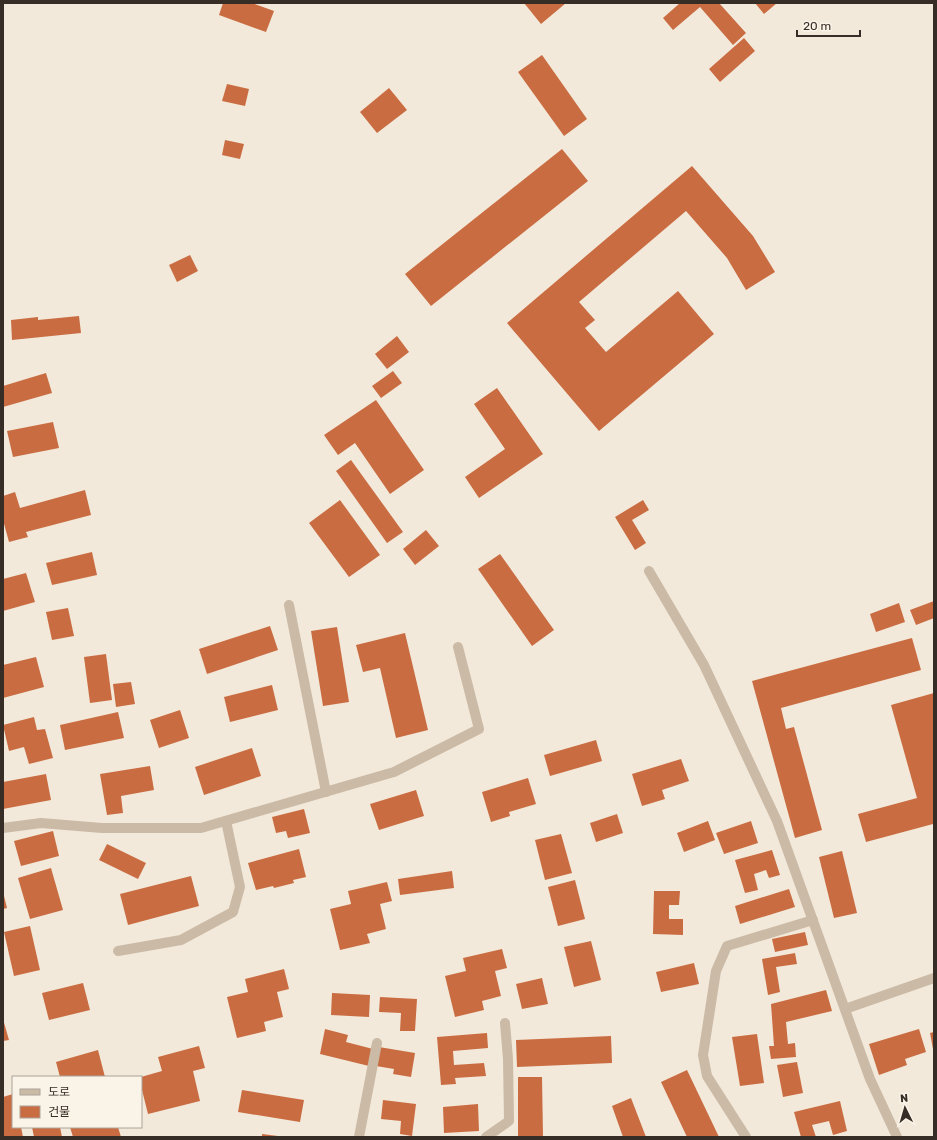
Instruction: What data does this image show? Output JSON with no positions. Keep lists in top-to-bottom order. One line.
{"legend":["도로","건물"],"scale_bar":"20 m","north":"top"}
